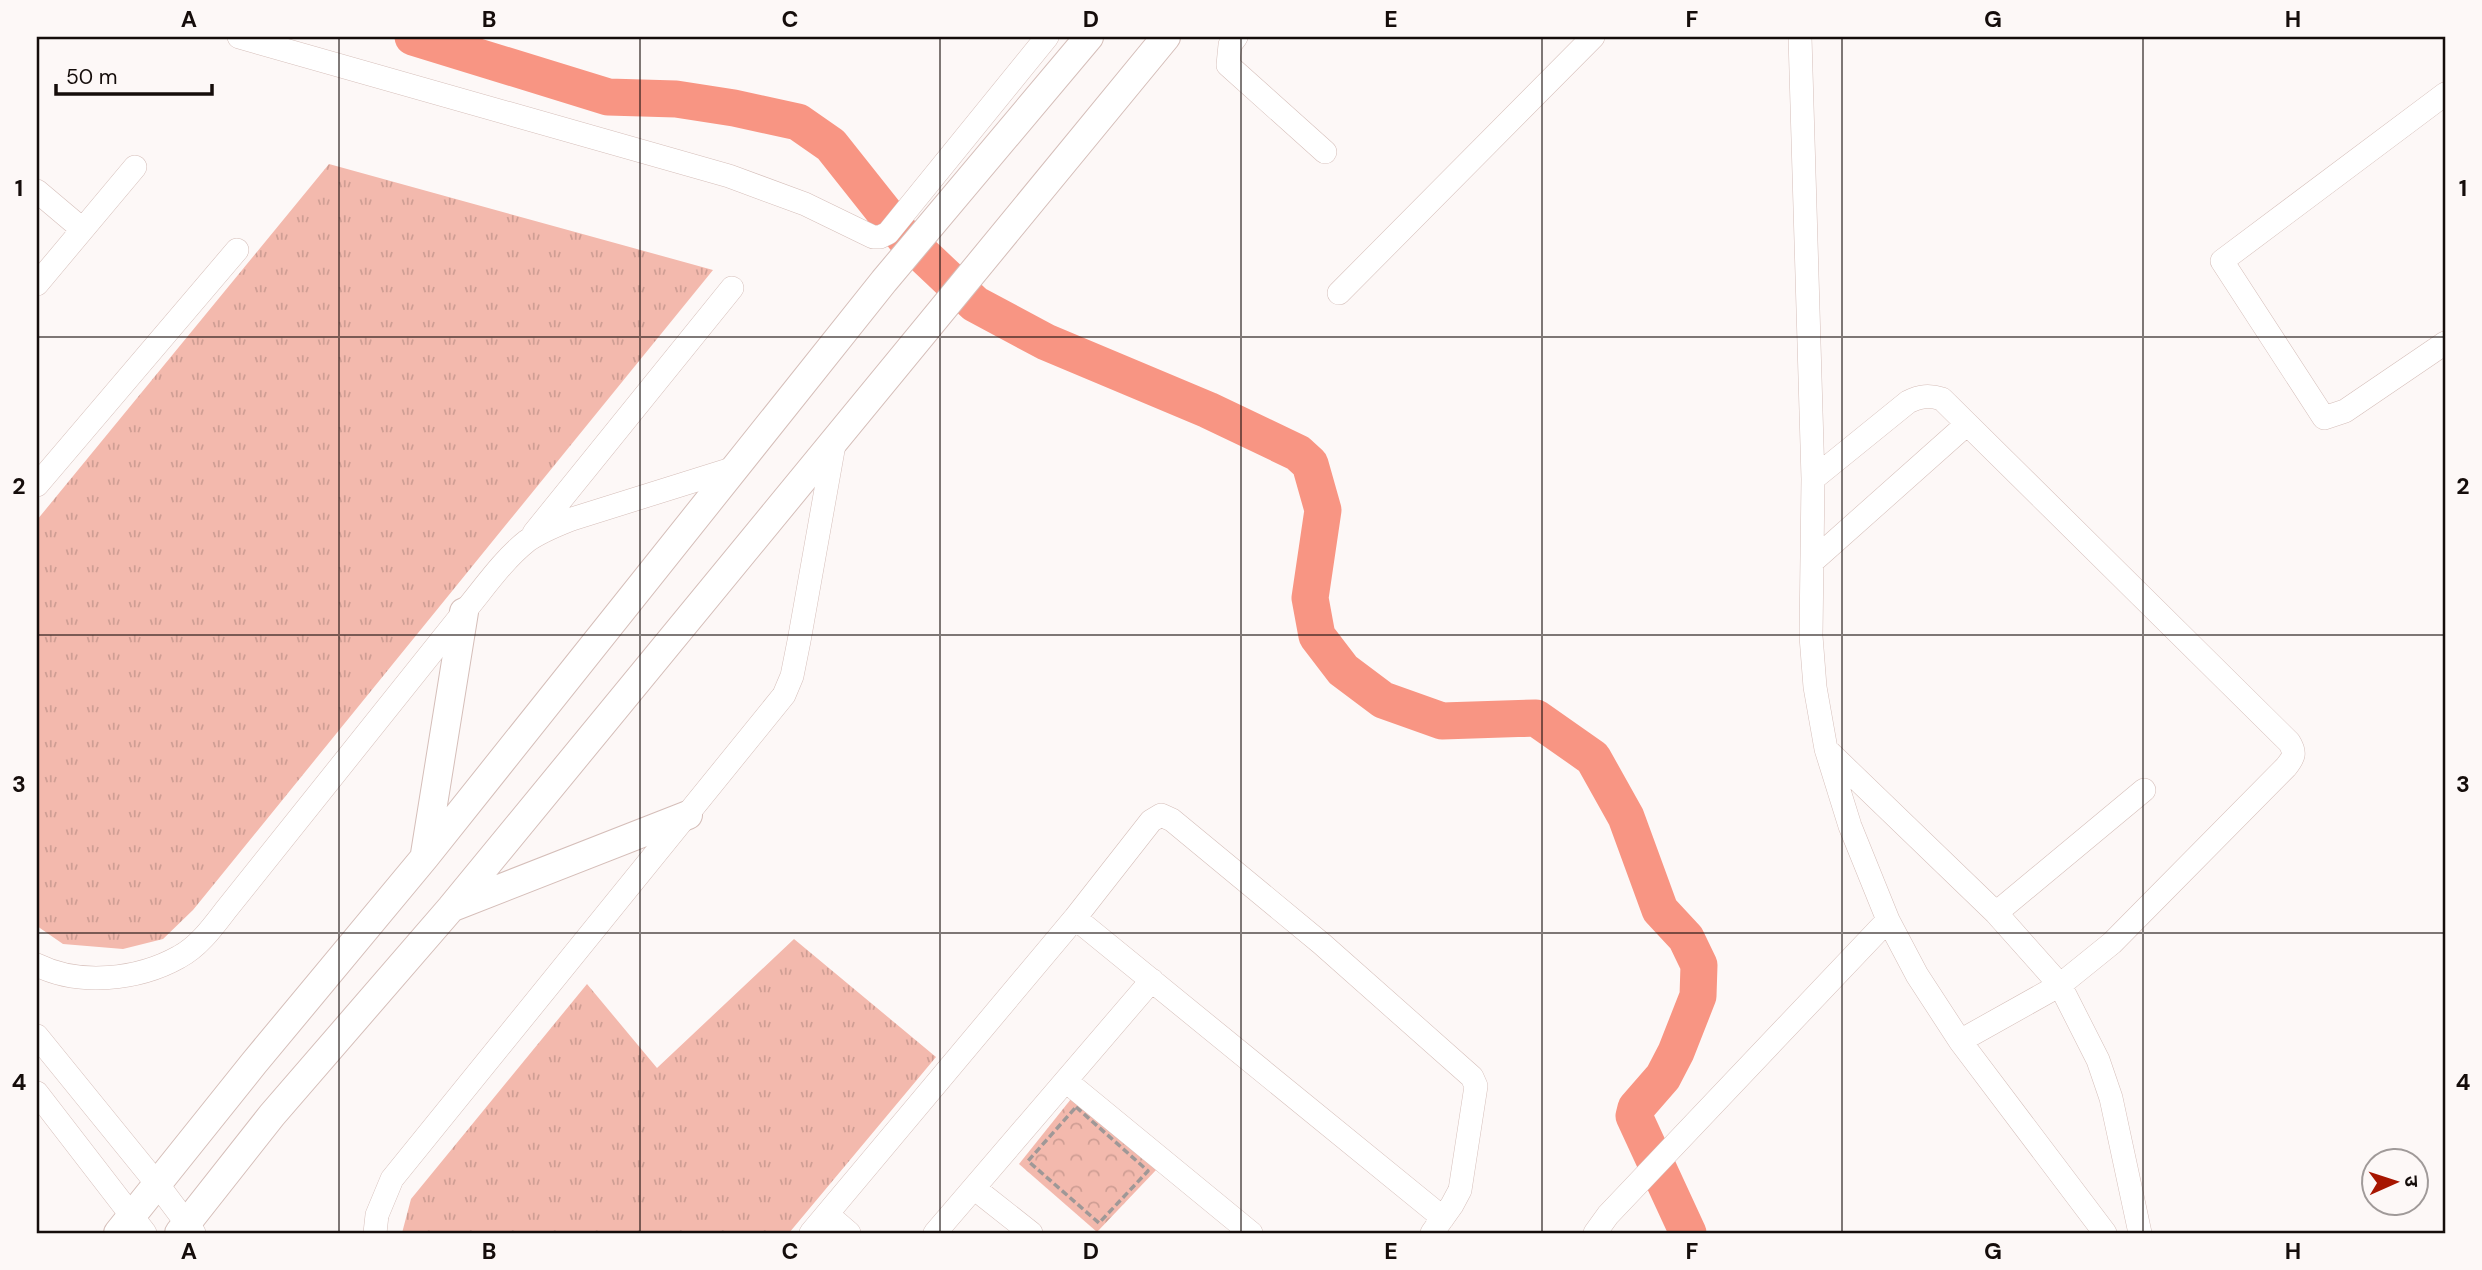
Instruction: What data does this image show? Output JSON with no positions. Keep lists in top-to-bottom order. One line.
{"scale_bar":"50 m","north":"right","grid":{"columns":["A","B","C","D","E","F","G","H"],"rows":["1","2","3","4"]}}
